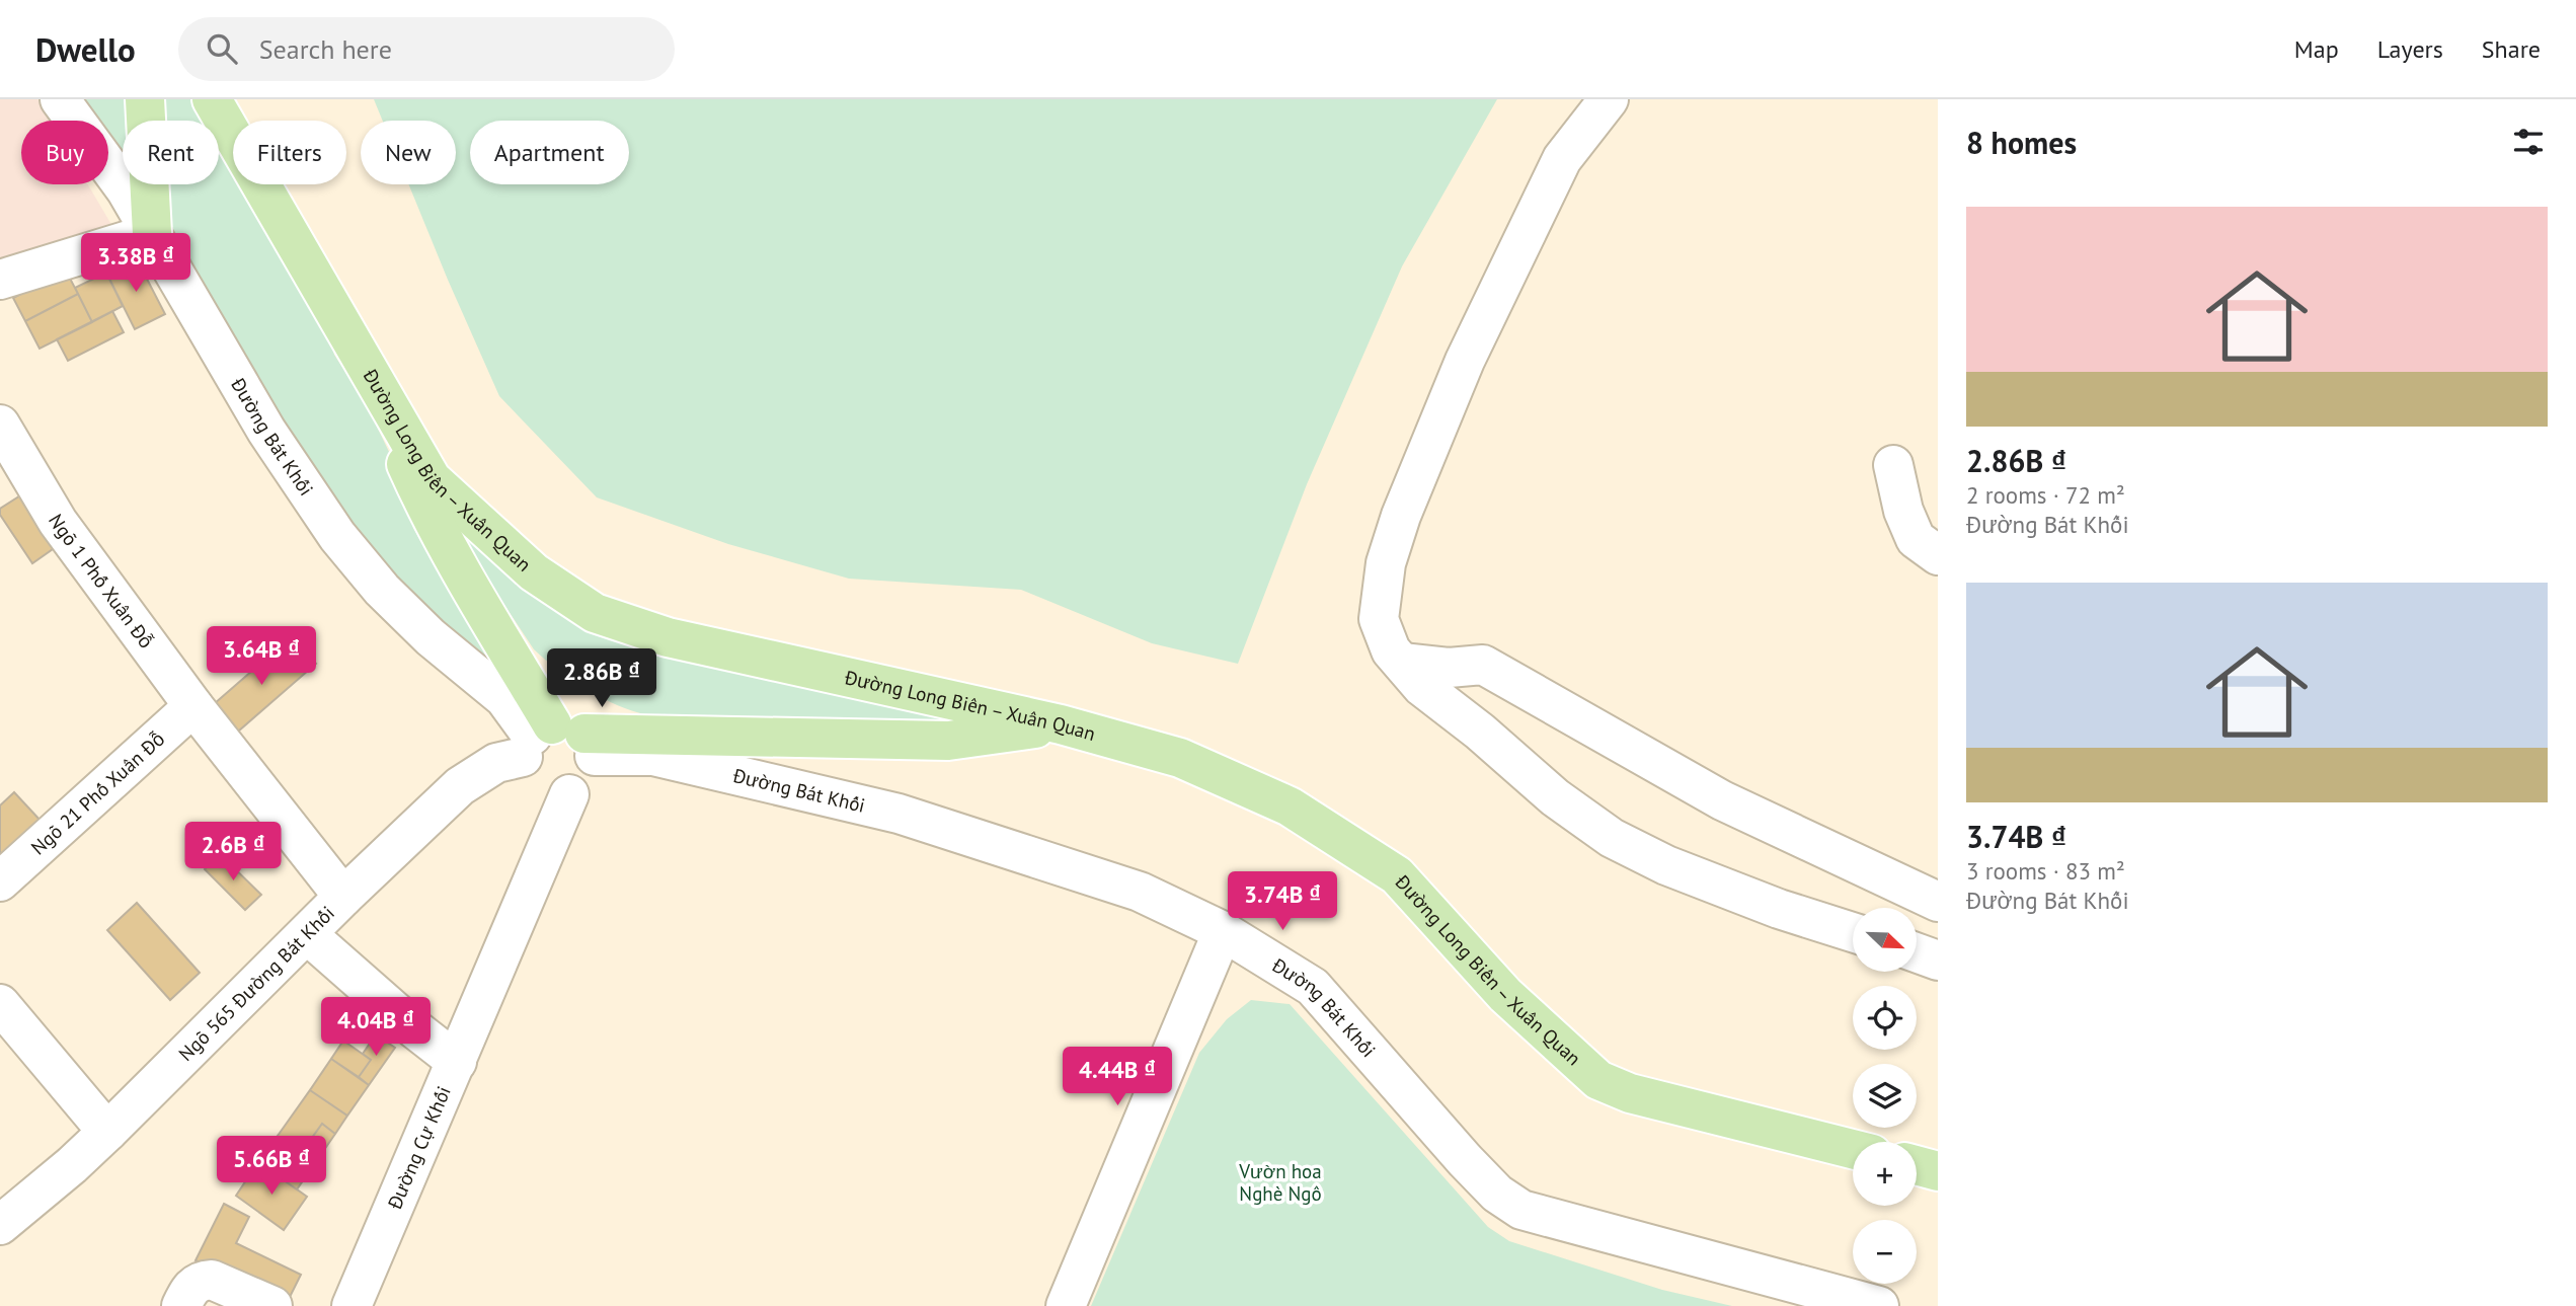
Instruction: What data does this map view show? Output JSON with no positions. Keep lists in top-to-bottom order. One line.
{"streets":{"main road":["Đường Long Biên – Xuân Quan"],"street":["Đường Bát Khối","Ngõ 1 Phố Xuân Đỗ","Ngõ 21 Phố Xuân Đỗ","Ngõ 565 Đường Bát Khối","Đường Cự Khối"]},"crossings":[["Đường Bát Khối","Ngõ 565 Đường Bát Khối"],["Ngõ 1 Phố Xuân Đỗ","Ngõ 21 Phố Xuân Đỗ"],["Ngõ 1 Phố Xuân Đỗ","Ngõ 565 Đường Bát Khối"]],"parks":["Vườn hoa Nghè Ngô"],"north":"bottom right","page":{"header":"Dwello","search":"Search here","nav":["Map","Layers","Share"],"heading":"8 homes","chip":["Buy","Rent","Filters","New","Apartment"],"list":[{"name":"2.86B ₫","note":"2 rooms · 72 m² · Đường Bát Khối"},{"name":"3.74B ₫","note":"3 rooms · 83 m² · Đường Bát Khối"}],"price":["3.38B ₫","3.64B ₫","2.86B ₫","2.6B ₫","3.74B ₫","4.04B ₫","4.44B ₫","5.66B ₫"],"map_buttons":["+","−"]}}
